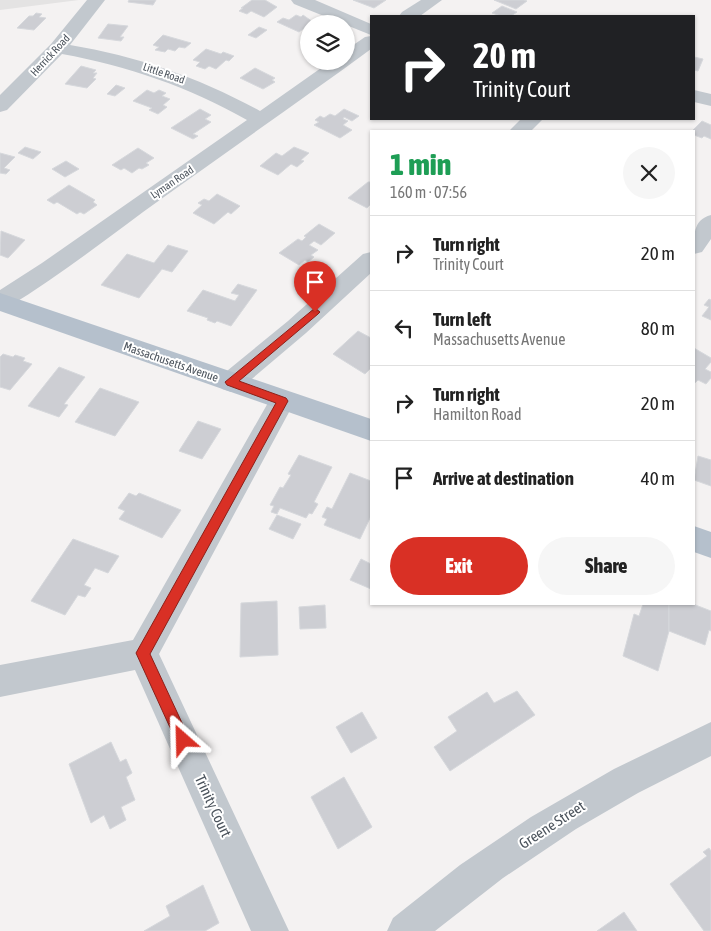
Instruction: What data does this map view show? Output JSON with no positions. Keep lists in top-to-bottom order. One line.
{"streets":{"main road":["Massachusetts Avenue"],"street":["Herrick Road","Little Road","Lyman Road","Trinity Court","Greene Street"]},"crossings":[["Herrick Road","Little Road"],["Little Road","Lyman Road"],["Lyman Road","Massachusetts Avenue"]],"page":{"turn":["20 m","Trinity Court"],"heading":["1 min","160 m · 07:56"],"list":[{"name":"Turn right","note":"Trinity Court","value":"20 m"},{"name":"Turn left","note":"Massachusetts Avenue","value":"80 m"},{"name":"Turn right","note":"Hamilton Road","value":"20 m"},{"name":"Arrive at destination","value":"40 m"}],"buttons":["Exit","Share"]}}
